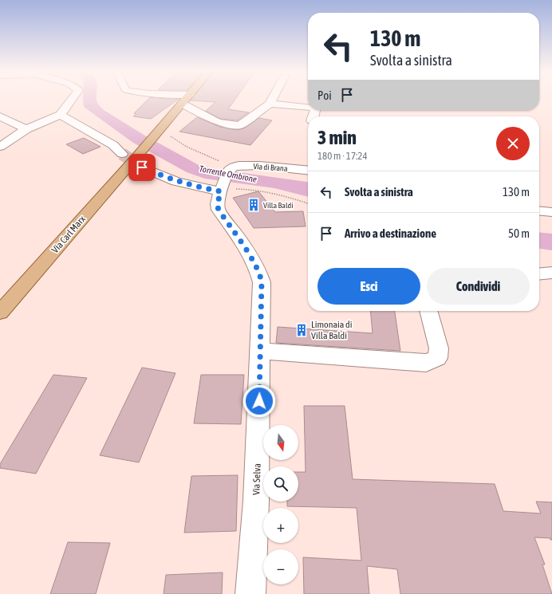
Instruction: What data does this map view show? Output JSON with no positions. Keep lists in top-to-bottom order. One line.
{"streets":{"main road":["Via Carl Marx"],"street":["Via di Brana","Via Selva"]},"crossings":[["Via di Brana","Via Selva"]],"water":["Torrente Ombrone"],"places":{"building":["Villa Baldi","Limonaia di Villa Baldi"]},"north":"bottom","page":{"turn":["130 m","Svolta a sinistra"],"then":"Poi","heading":["3 min","180 m · 17:24"],"list":[{"name":"Svolta a sinistra","value":"130 m"},{"name":"Arrivo a destinazione","value":"50 m"}],"buttons":["Esci","Condividi"],"map_buttons":["+","−"]}}
